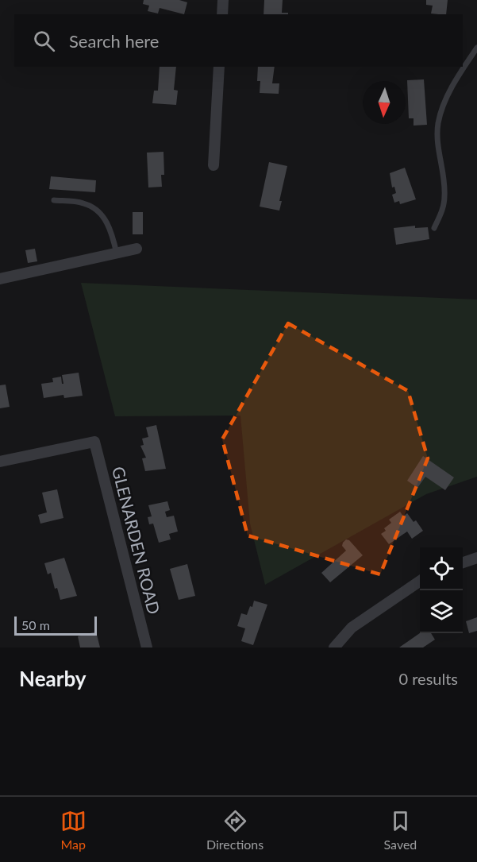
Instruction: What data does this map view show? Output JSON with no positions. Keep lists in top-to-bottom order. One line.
{"streets":{"street":["GLENARDEN ROAD"]},"scale_bar":"50 m","north":"bottom","page":{"search":"Search here","scale":"50 m","heading":["Nearby","0 results"],"nav":["Map","Directions","Saved"]}}
